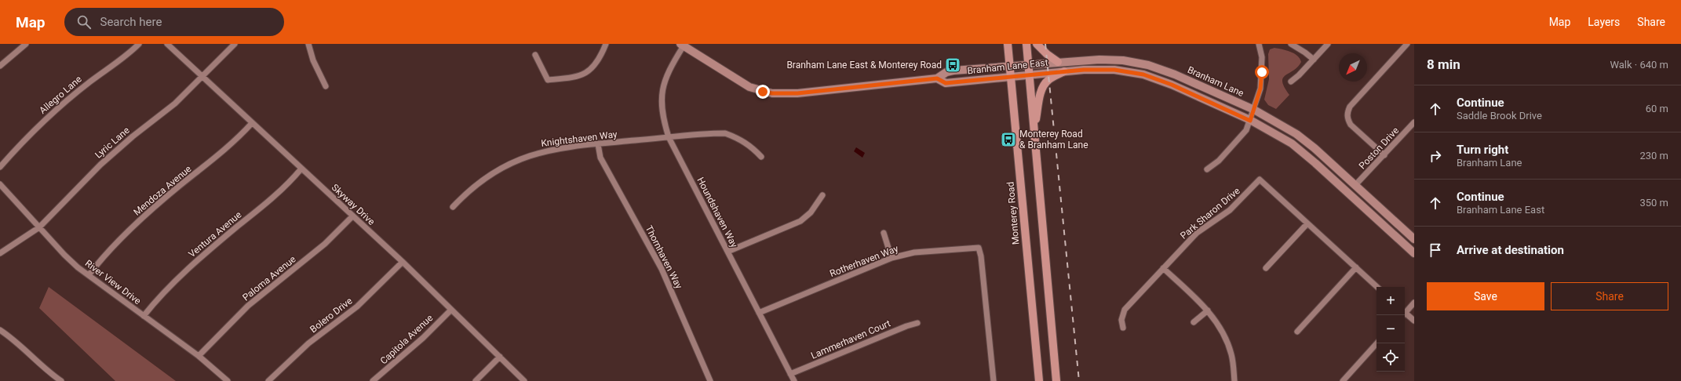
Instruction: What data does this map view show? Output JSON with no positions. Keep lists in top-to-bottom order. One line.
{"streets":{"main road":["Branham Lane East","Branham Lane","Monterey Road"],"street":["Allegro Lane","Knightshaven Way","Lyric Lane","Poston Drive","Mendoza Avenue","Skyway Drive","Houndshaven Way","Park Sharon Drive","Ventura Avenue","Thornhaven Way","Rotherhaven Way","Paloma Avenue","River View Drive","Bolero Drive","Capitola Avenue","Lammerhaven Court"]},"crossings":[["Branham Lane East","Branham Lane"],["Branham Lane East","Houndshaven Way"],["Branham Lane East","Monterey Road"],["Branham Lane","Poston Drive"],["Knightshaven Way","Houndshaven Way"],["Knightshaven Way","Thornhaven Way"],["Lyric Lane","Skyway Drive"],["Lyric Lane","River View Drive"],["Mendoza Avenue","Skyway Drive"],["Mendoza Avenue","River View Drive"],["Skyway Drive","Ventura Avenue"],["Skyway Drive","Paloma Avenue"],["Skyway Drive","Bolero Drive"],["Skyway Drive","Capitola Avenue"],["Houndshaven Way","Rotherhaven Way"],["Houndshaven Way","Lammerhaven Court"],["Ventura Avenue","River View Drive"],["Paloma Avenue","River View Drive"]],"places":{"bus stop":["Branham Lane East & Monterey Road","Monterey Road & Branham Lane"]},"north":"bottom left","page":{"header":"Map","search":"Search here","nav":["Map","Layers","Share"],"heading":["8 min","Walk · 640 m"],"list":[["Continue","Saddle Brook Drive","60 m"],["Turn right","Branham Lane","230 m"],["Continue","Branham Lane East","350 m"],"Arrive at destination"],"buttons":["Save","Share"],"map_buttons":["+","−"]}}
